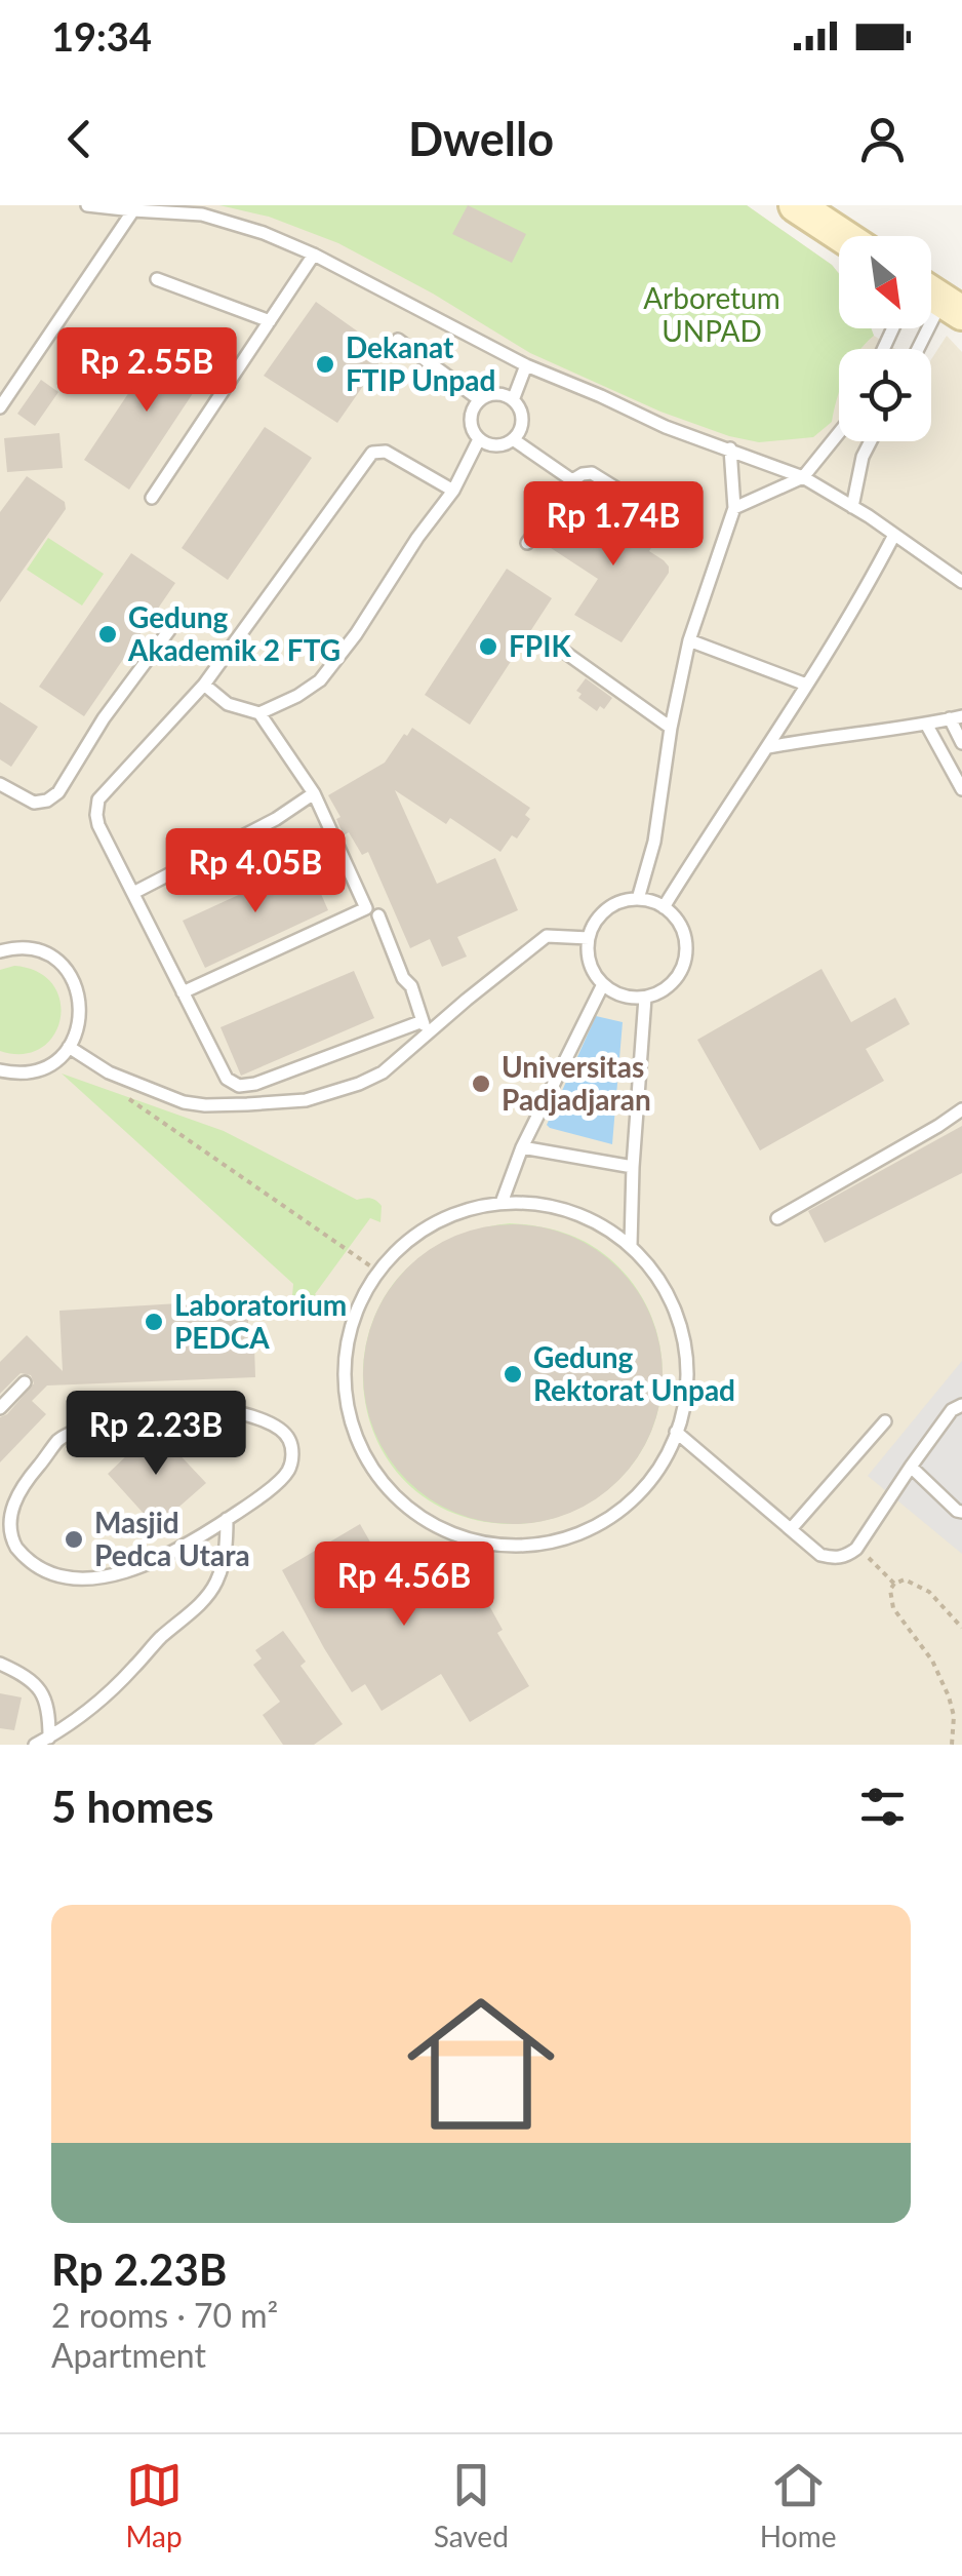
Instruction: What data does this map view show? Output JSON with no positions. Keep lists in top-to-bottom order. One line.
{"parks":["Arboretum UNPAD"],"places":["Dekanat FTIP Unpad","Gedung Akademik 2 FTG","FPIK","Universitas Padjadjaran","Laboratorium PEDCA","Gedung Rektorat Unpad","Masjid Pedca Utara"],"north":"bottom right","page":{"status":"19:34","header":"Dwello","price":["Rp 2.55B","Rp 1.74B","Rp 4.05B","Rp 2.23B","Rp 4.56B"],"heading":"5 homes","list":[{"name":"Rp 2.23B","note":"2 rooms · 70 m² · Apartment"}],"tabs":["Map","Saved","Home"]}}
